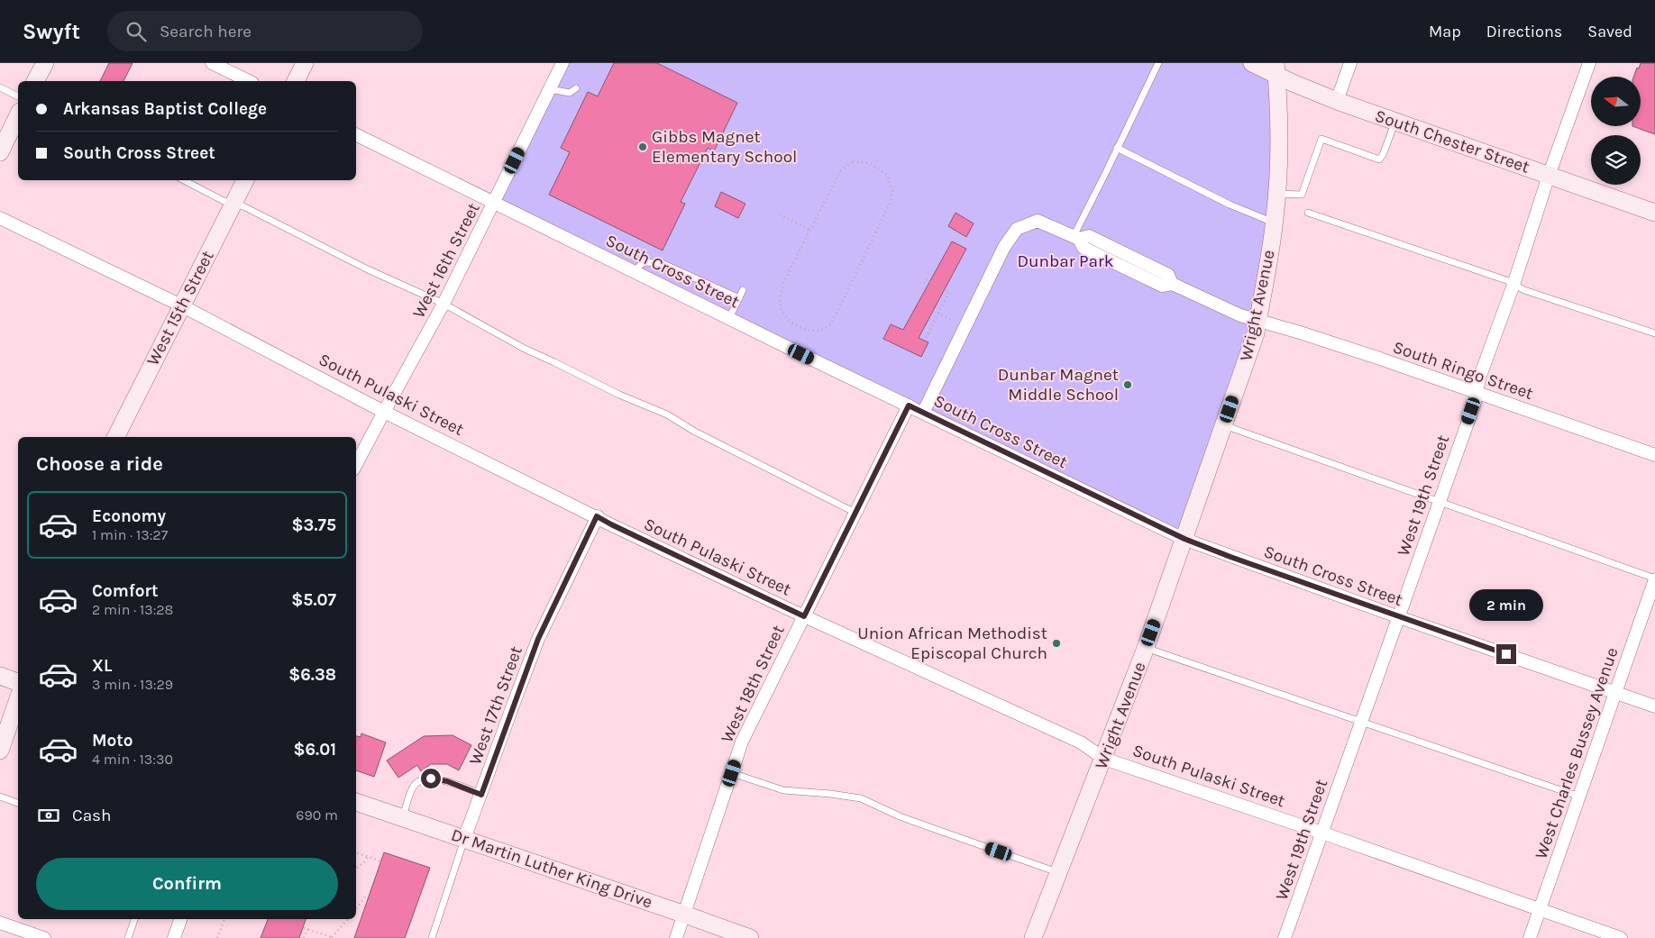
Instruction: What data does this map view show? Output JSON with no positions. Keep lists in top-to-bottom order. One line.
{"streets":{"main road":["South Chester Street","Wright Avenue","West 15th Street","Dr Martin Luther King Drive"],"street":["West 16th Street","South Cross Street","South Ringo Street","South Pulaski Street","West 19th Street","West 18th Street","West 17th Street","West Charles Bussey Avenue"]},"crossings":[["South Chester Street","Wright Avenue"],["South Chester Street","West 19th Street"],["West 16th Street","South Cross Street"],["West 16th Street","South Pulaski Street"],["South Cross Street","Wright Avenue"],["South Cross Street","West 19th Street"],["South Cross Street","West 18th Street"],["South Cross Street","West Charles Bussey Avenue"],["Wright Avenue","South Ringo Street"],["Wright Avenue","South Pulaski Street"],["West 15th Street","South Pulaski Street"],["South Ringo Street","West 19th Street"],["South Pulaski Street","West 19th Street"],["South Pulaski Street","West 18th Street"],["South Pulaski Street","West 17th Street"],["South Pulaski Street","West Charles Bussey Avenue"],["West 18th Street","Dr Martin Luther King Drive"],["West 17th Street","Dr Martin Luther King Drive"]],"parks":["Dunbar Park"],"places":["Gibbs Magnet Elementary School","Dunbar Magnet Middle School","Union African Methodist Episcopal Church"],"north":"left","page":{"header":"Swyft","search":"Search here","nav":["Map","Directions","Saved"],"banner":["Arkansas Baptist College","South Cross Street"],"heading":"Choose a ride","list":[{"name":"Economy","note":"1 min · 13:27","value":"$3.75"},{"name":"Comfort","note":"2 min · 13:28","value":"$5.07"},{"name":"XL","note":"3 min · 13:29","value":"$6.38"},{"name":"Moto","note":"4 min · 13:30","value":"$6.01"}],"bubble":"2 min","pay":["Cash","690 m"],"buttons":"Confirm"}}
